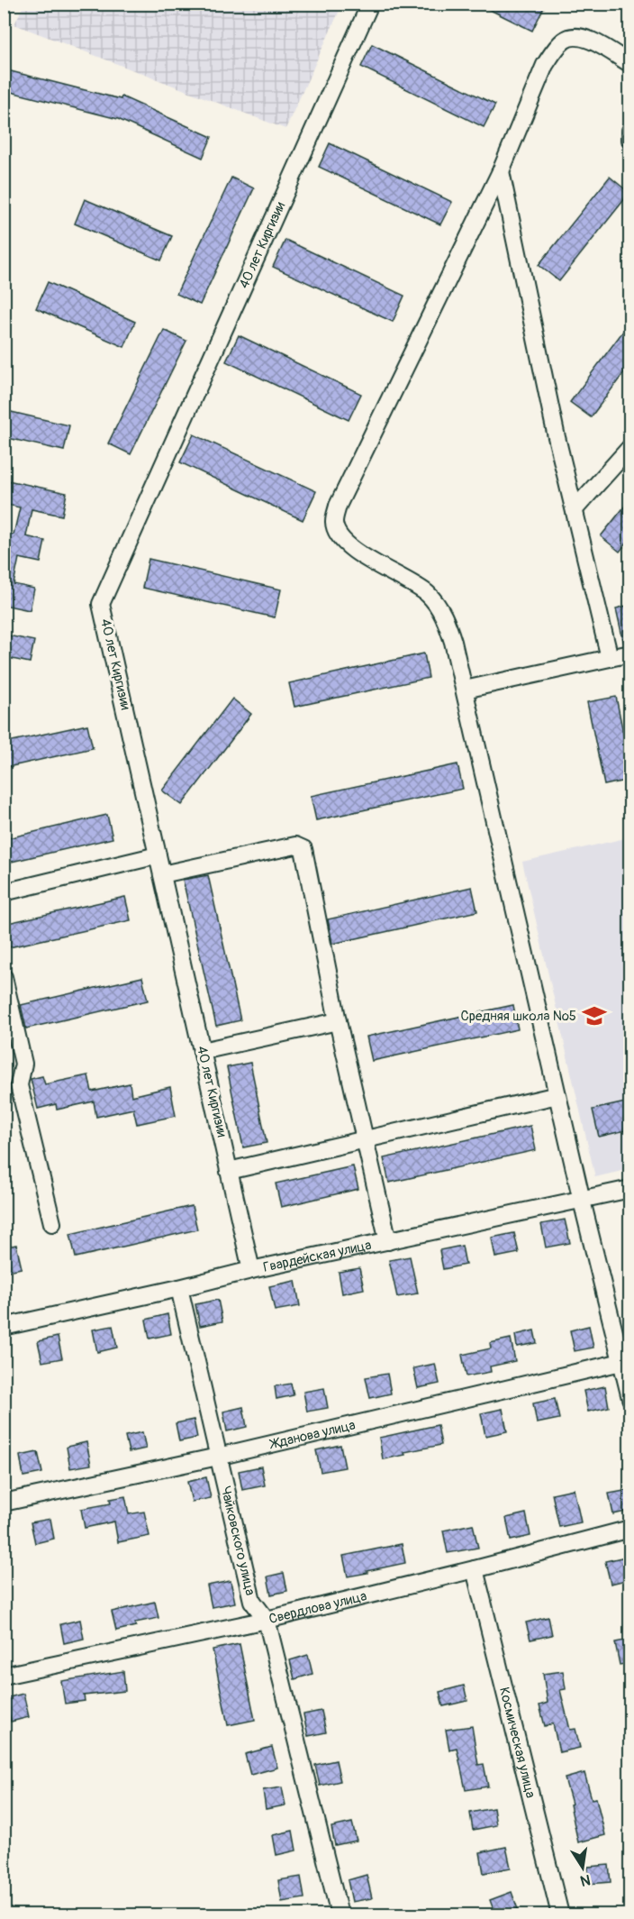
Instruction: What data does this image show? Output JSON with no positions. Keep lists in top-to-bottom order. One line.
{"streets":{"street":["40 лет Киргизии","Гвардейская улица","Жданова улица","Чайковского улица","Свердлова улица","Космическая улица"]},"crossings":[["40 лет Киргизии","Гвардейская улица"],["Гвардейская улица","Чайковского улица"],["Жданова улица","Чайковского улица"],["Чайковского улица","Свердлова улица"],["Свердлова улица","Космическая улица"]],"places":{"school or university":["Средняя школа №5"]},"north":"bottom"}
